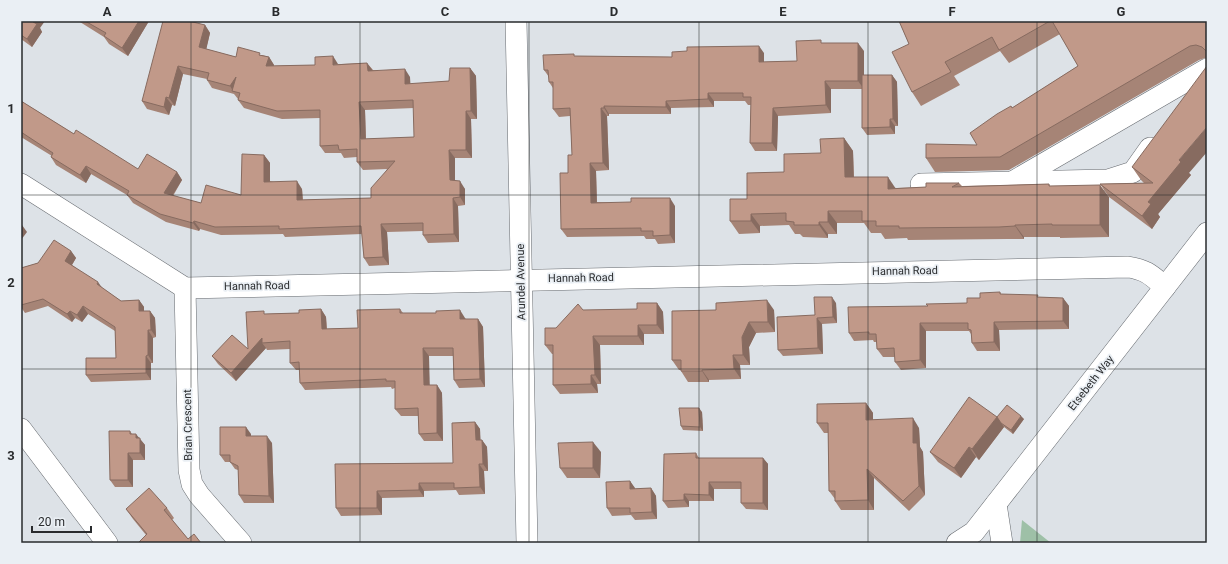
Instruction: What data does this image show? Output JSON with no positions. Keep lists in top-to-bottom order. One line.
{"streets":{"street":["Hannah Road","Arundel Avenue","Etsebeth Way","Brian Crescent"]},"crossings":[["Hannah Road","Arundel Avenue"],["Hannah Road","Etsebeth Way"],["Hannah Road","Brian Crescent"]],"scale_bar":"20 m","grid":{"columns":["A","B","C","D","E","F","G"],"rows":["1","2","3"]}}
